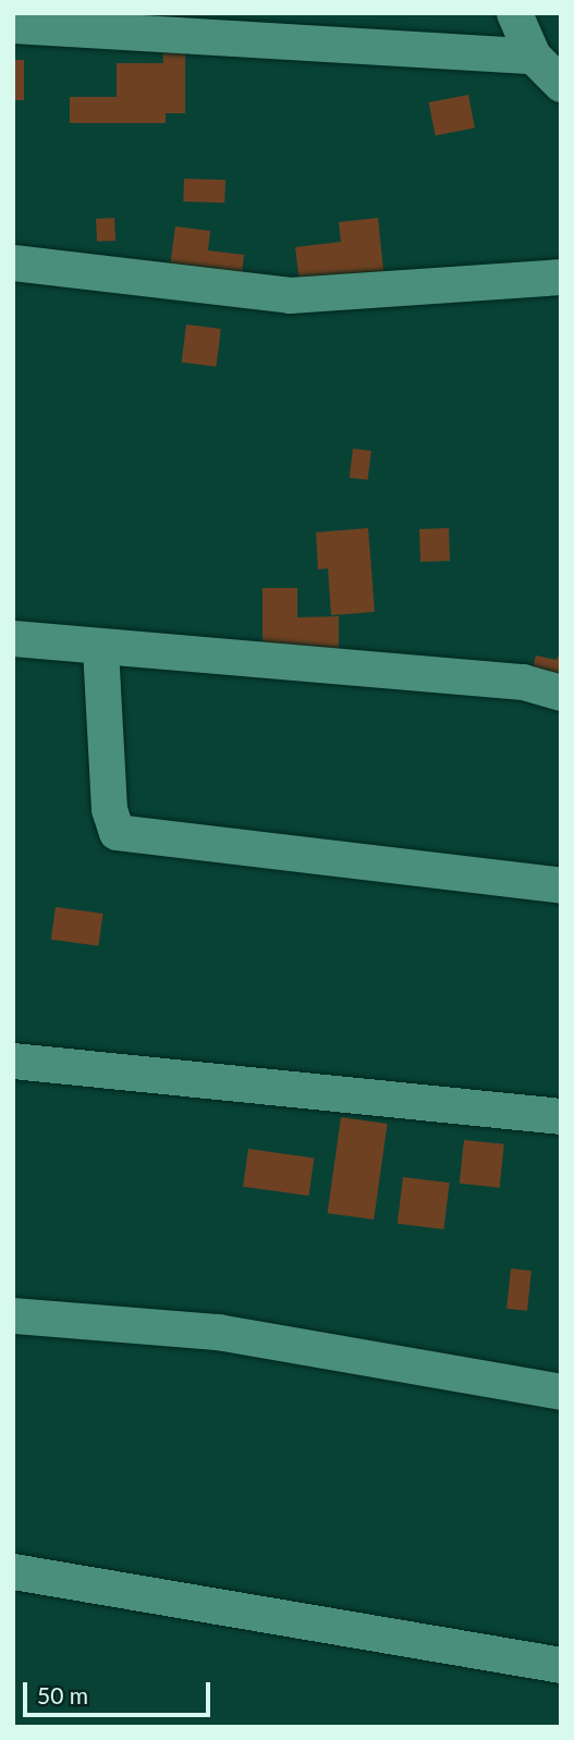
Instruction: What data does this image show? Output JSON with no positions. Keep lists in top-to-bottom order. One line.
{"scale_bar":"50 m"}
